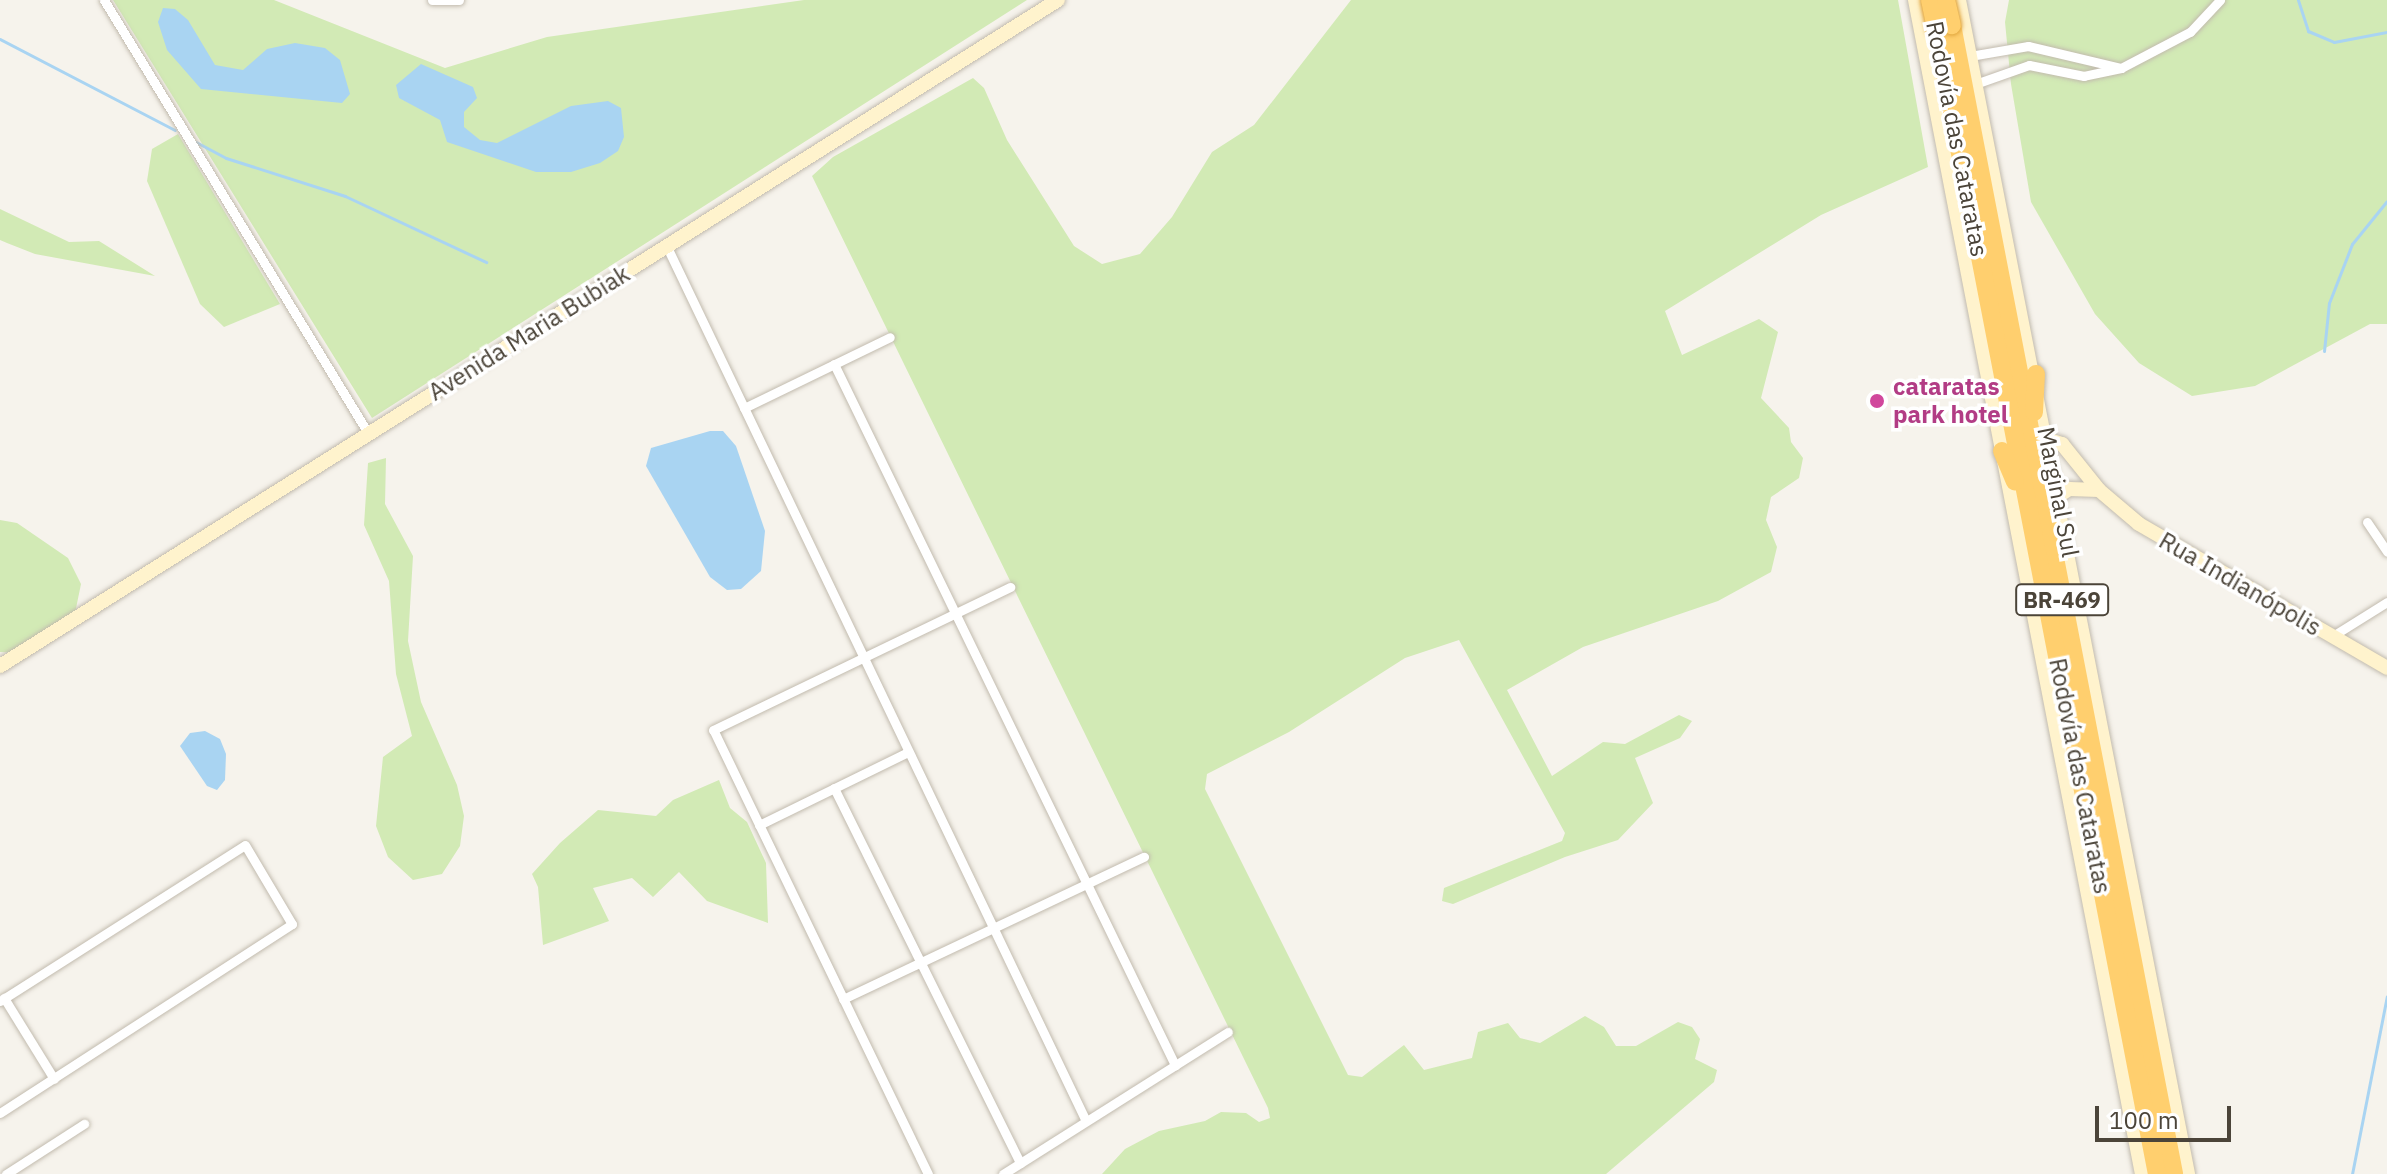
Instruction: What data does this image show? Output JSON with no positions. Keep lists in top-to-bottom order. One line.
{"streets":{"highway":["Rodovía das Cataratas","BR-469"],"street":["Avenida Maria Bubiak","Marginal Sul","Rua Indianópolis"]},"crossings":[["Rodovía das Cataratas","Marginal Sul"],["Rodovía das Cataratas","Rua Indianópolis"],["Marginal Sul","Rua Indianópolis"]],"places":["cataratas park hotel"],"scale_bar":"100 m"}
